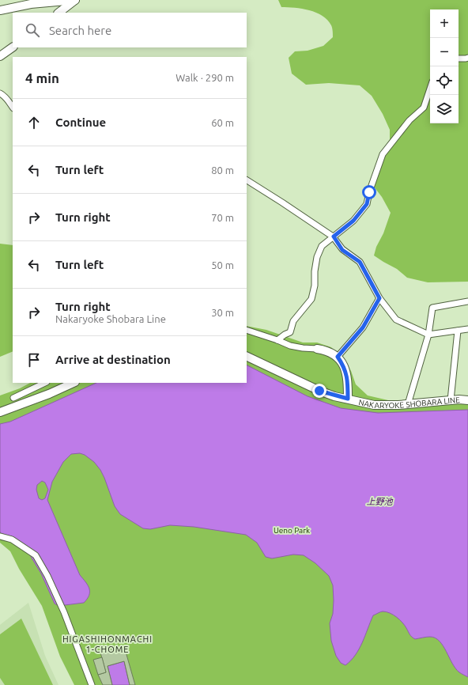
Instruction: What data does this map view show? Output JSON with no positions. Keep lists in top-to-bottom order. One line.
{"streets":{"main road":["NAKARYOKE SHOBARA LINE"]},"districts":["HIGASHIHONMACHI 1-CHOME"],"water":["上野池"],"parks":["Ueno Park"],"page":{"map_buttons":["+","−"],"search":"Search here","heading":["4 min","Walk · 290 m"],"list":[["Continue","60 m"],["Turn left","80 m"],["Turn right","70 m"],["Turn left","50 m"],["Turn right","Nakaryoke Shobara Line","30 m"],"Arrive at destination"]}}
